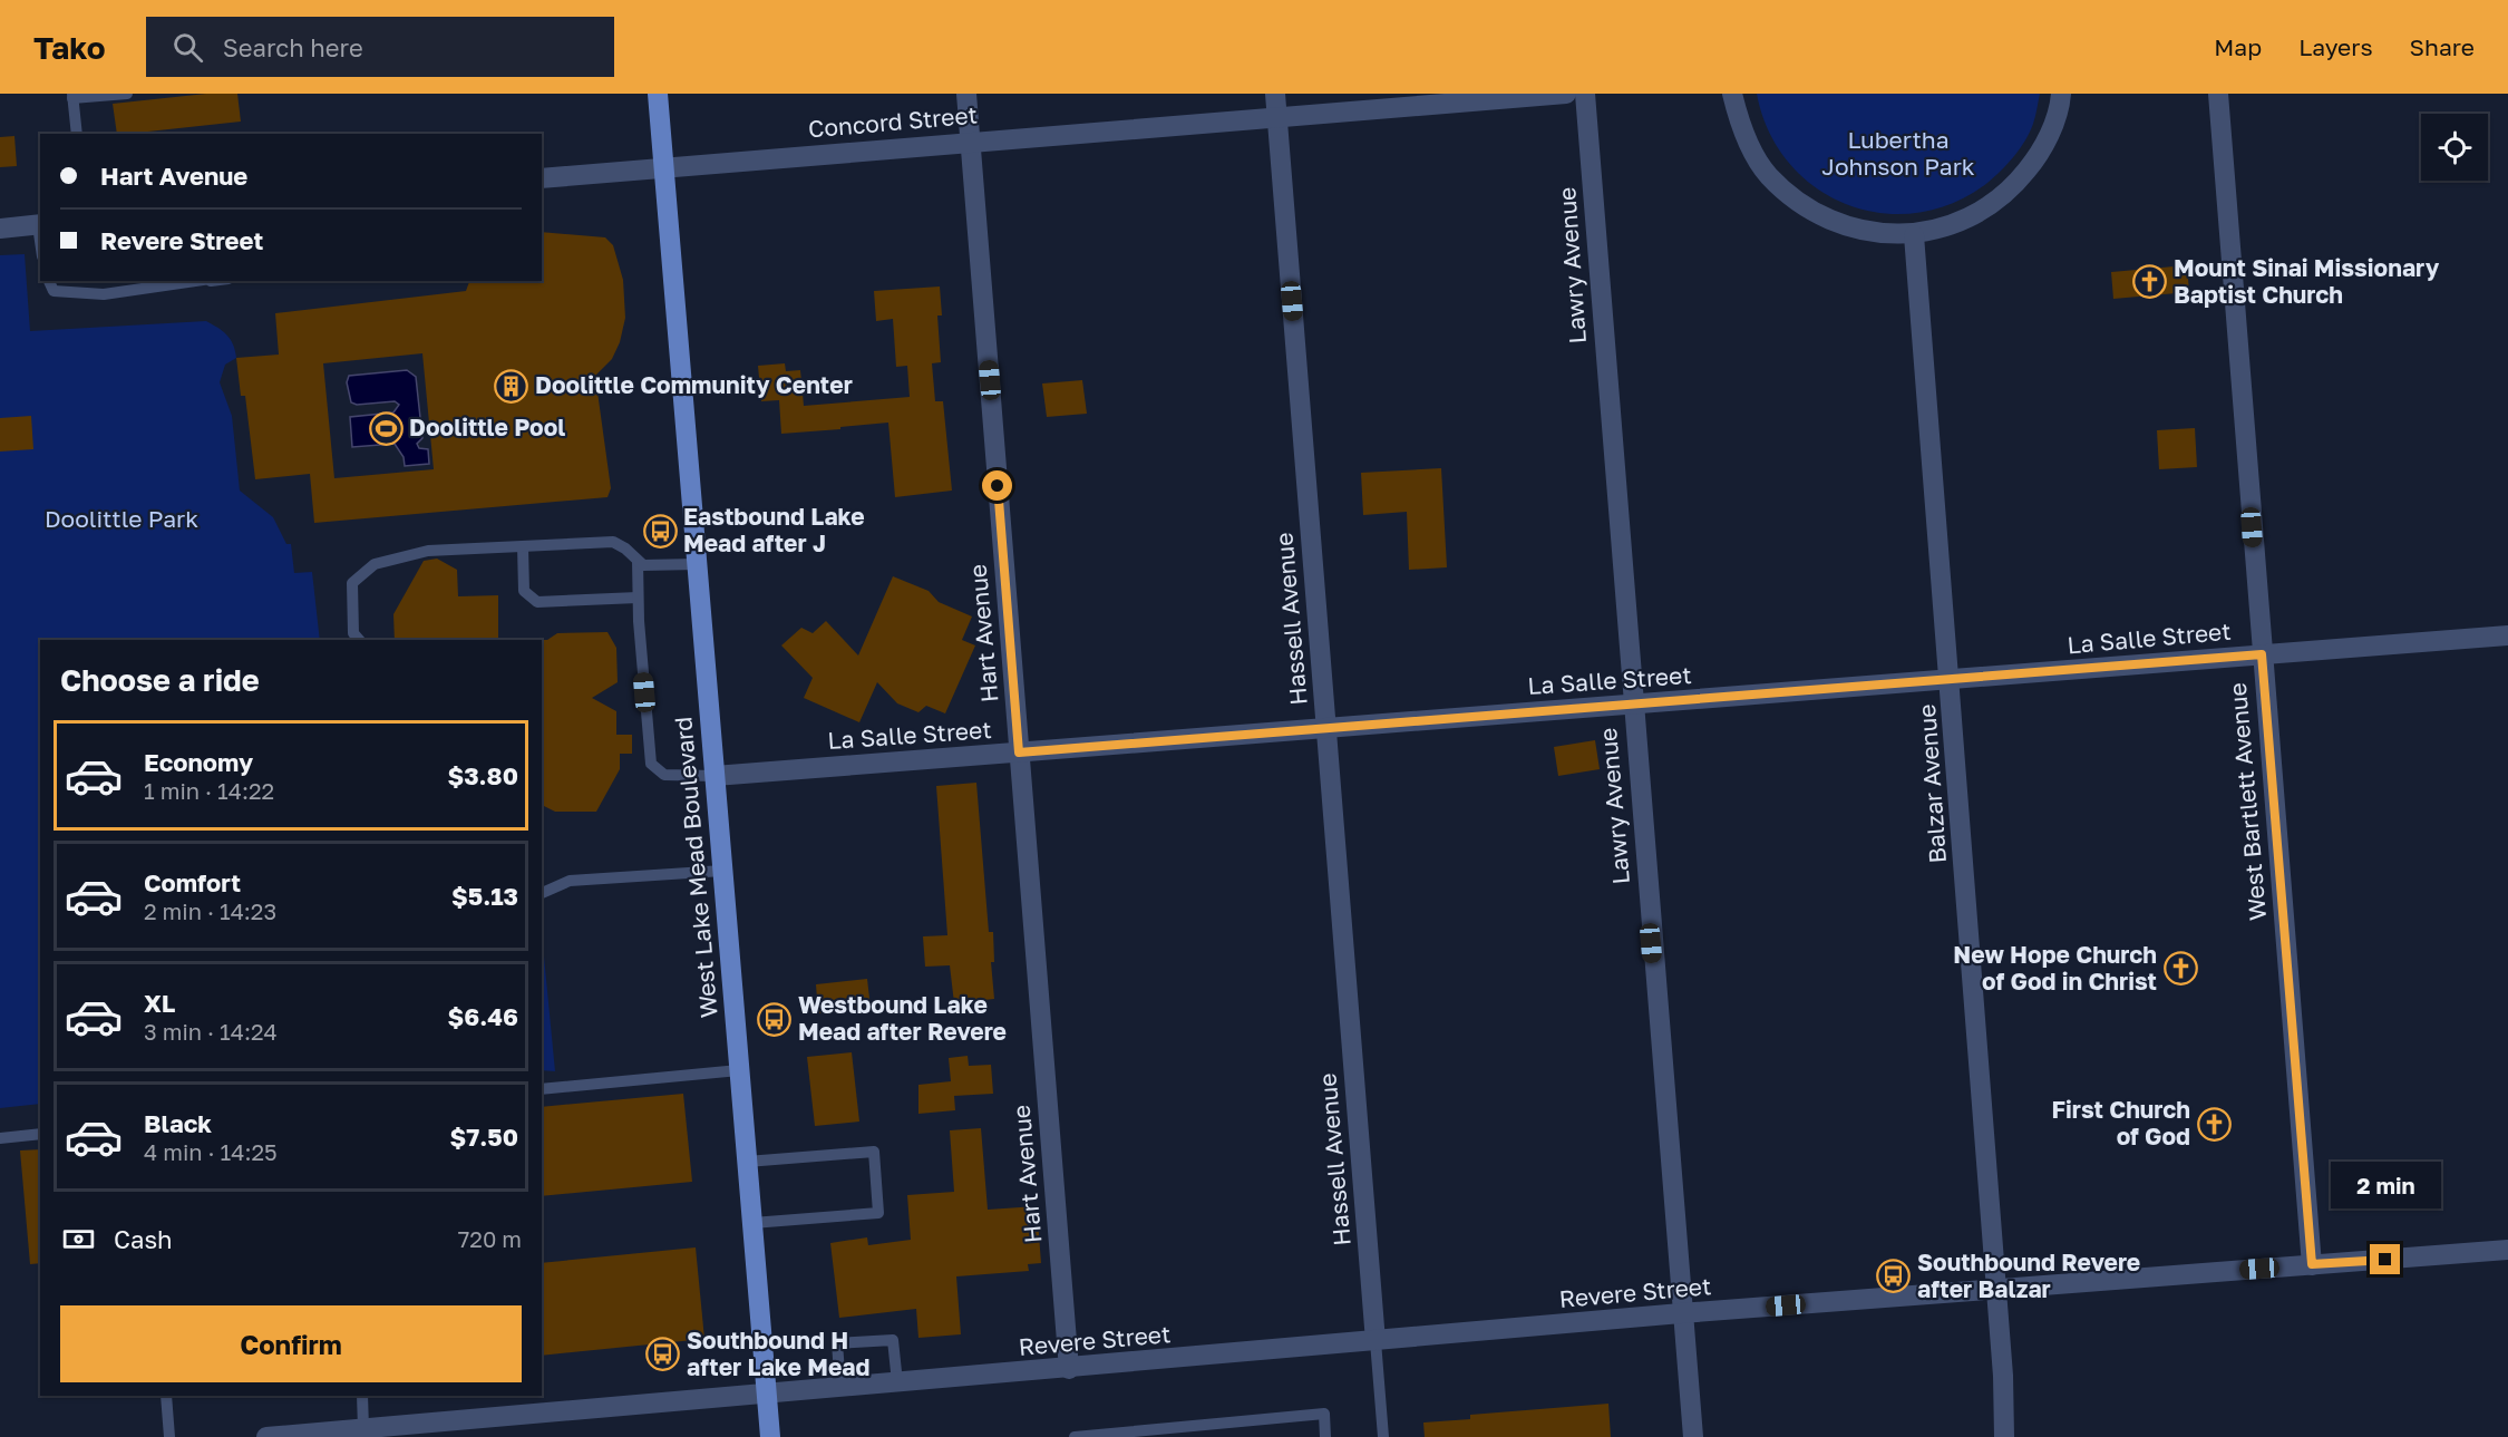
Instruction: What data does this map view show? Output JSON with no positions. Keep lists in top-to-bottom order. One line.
{"streets":{"main road":["West Lake Mead Boulevard"],"street":["Concord Street","Lawry Avenue","Hassell Avenue","Hart Avenue","La Salle Street","Balzar Avenue","West Bartlett Avenue","Revere Street"]},"crossings":[["Concord Street","Hassell Avenue"],["Concord Street","Hart Avenue"],["Concord Street","West Lake Mead Boulevard"],["Lawry Avenue","La Salle Street"],["Lawry Avenue","Revere Street"],["Hassell Avenue","La Salle Street"],["Hassell Avenue","Revere Street"],["Hart Avenue","La Salle Street"],["Hart Avenue","Revere Street"],["La Salle Street","Balzar Avenue"],["La Salle Street","West Bartlett Avenue"],["La Salle Street","West Lake Mead Boulevard"],["Balzar Avenue","Revere Street"],["West Bartlett Avenue","Revere Street"],["West Lake Mead Boulevard","Revere Street"]],"parks":["Lubertha Johnson Park","Doolittle Park"],"places":{"church":["Mount Sinai Missionary Baptist Church","New Hope Church of God in Christ","First Church of God"],"building":["Doolittle Community Center"],"sports":["Doolittle Pool"],"bus stop":["Eastbound Lake Mead after J","Westbound Lake Mead after Revere","Southbound Revere after Balzar","Southbound H after Lake Mead"]},"page":{"header":"Tako","search":"Search here","nav":["Map","Layers","Share"],"banner":["Hart Avenue","Revere Street"],"heading":"Choose a ride","list":[{"name":"Economy","note":"1 min · 14:22","value":"$3.80"},{"name":"Comfort","note":"2 min · 14:23","value":"$5.13"},{"name":"XL","note":"3 min · 14:24","value":"$6.46"},{"name":"Black","note":"4 min · 14:25","value":"$7.50"}],"bubble":"2 min","pay":["Cash","720 m"],"buttons":"Confirm"}}
